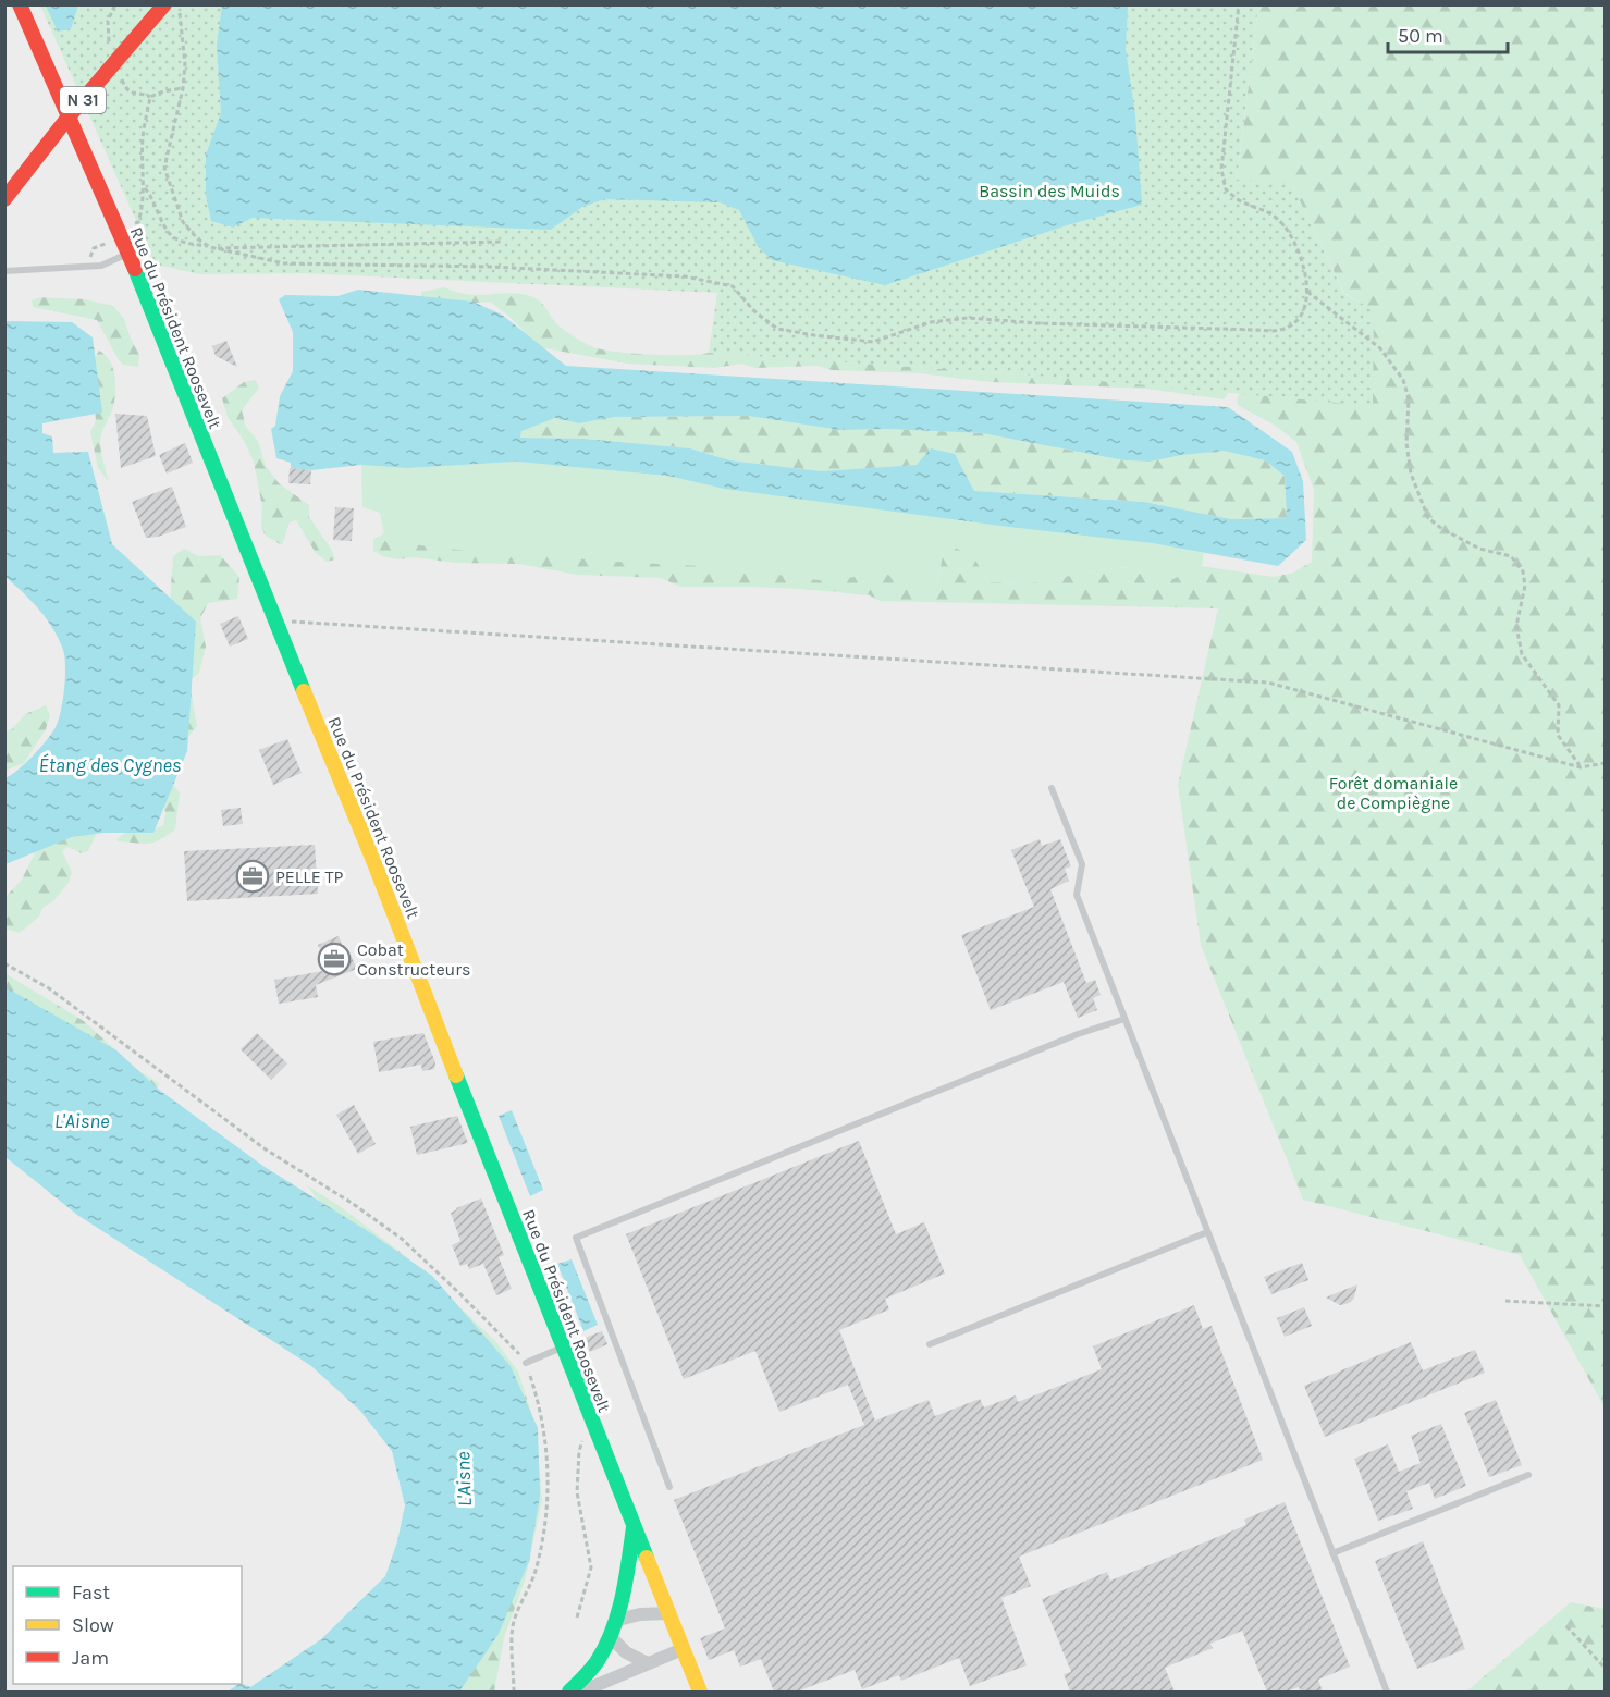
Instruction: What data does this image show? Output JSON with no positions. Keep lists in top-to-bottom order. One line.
{"streets":{"street":["N 31","Rue du Président Roosevelt"]},"water":["Étang des Cygnes","L'Aisne"],"parks":["Bassin des Muids","Forêt domaniale de Compiègne"],"places":{"office":["PELLE TP","Cobat Constructeurs"]},"legend":["Fast","Slow","Jam"],"scale_bar":"50 m"}
